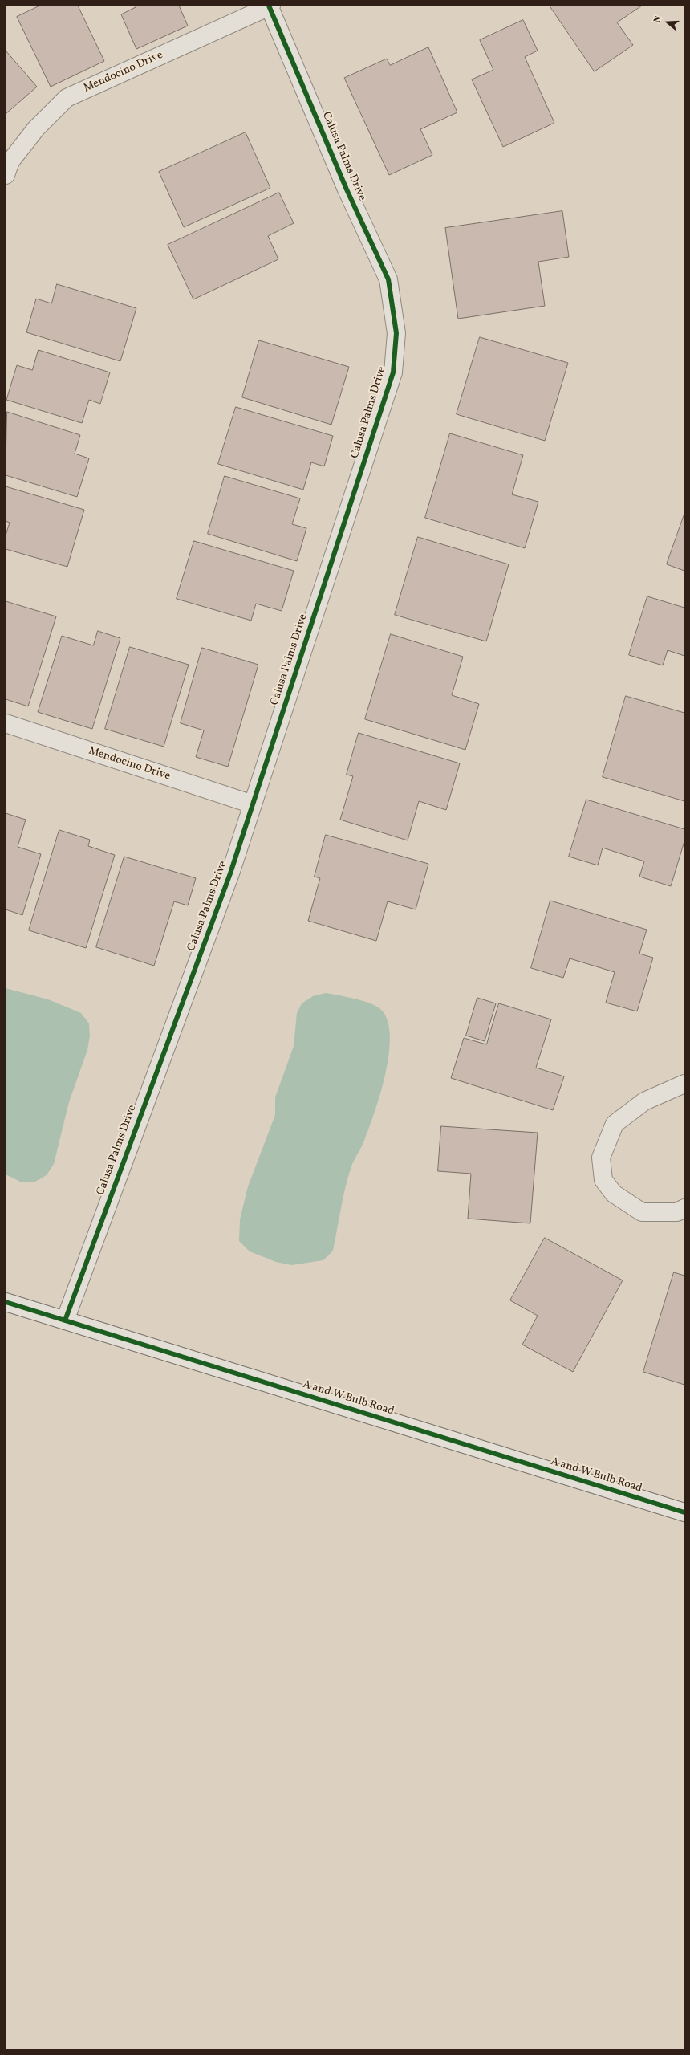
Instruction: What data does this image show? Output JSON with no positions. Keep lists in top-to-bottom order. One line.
{"streets":{"street":["Mendocino Drive","Calusa Palms Drive","A and W Bulb Road"]},"crossings":[["Mendocino Drive","Calusa Palms Drive"],["Calusa Palms Drive","A and W Bulb Road"]],"north":"left"}
